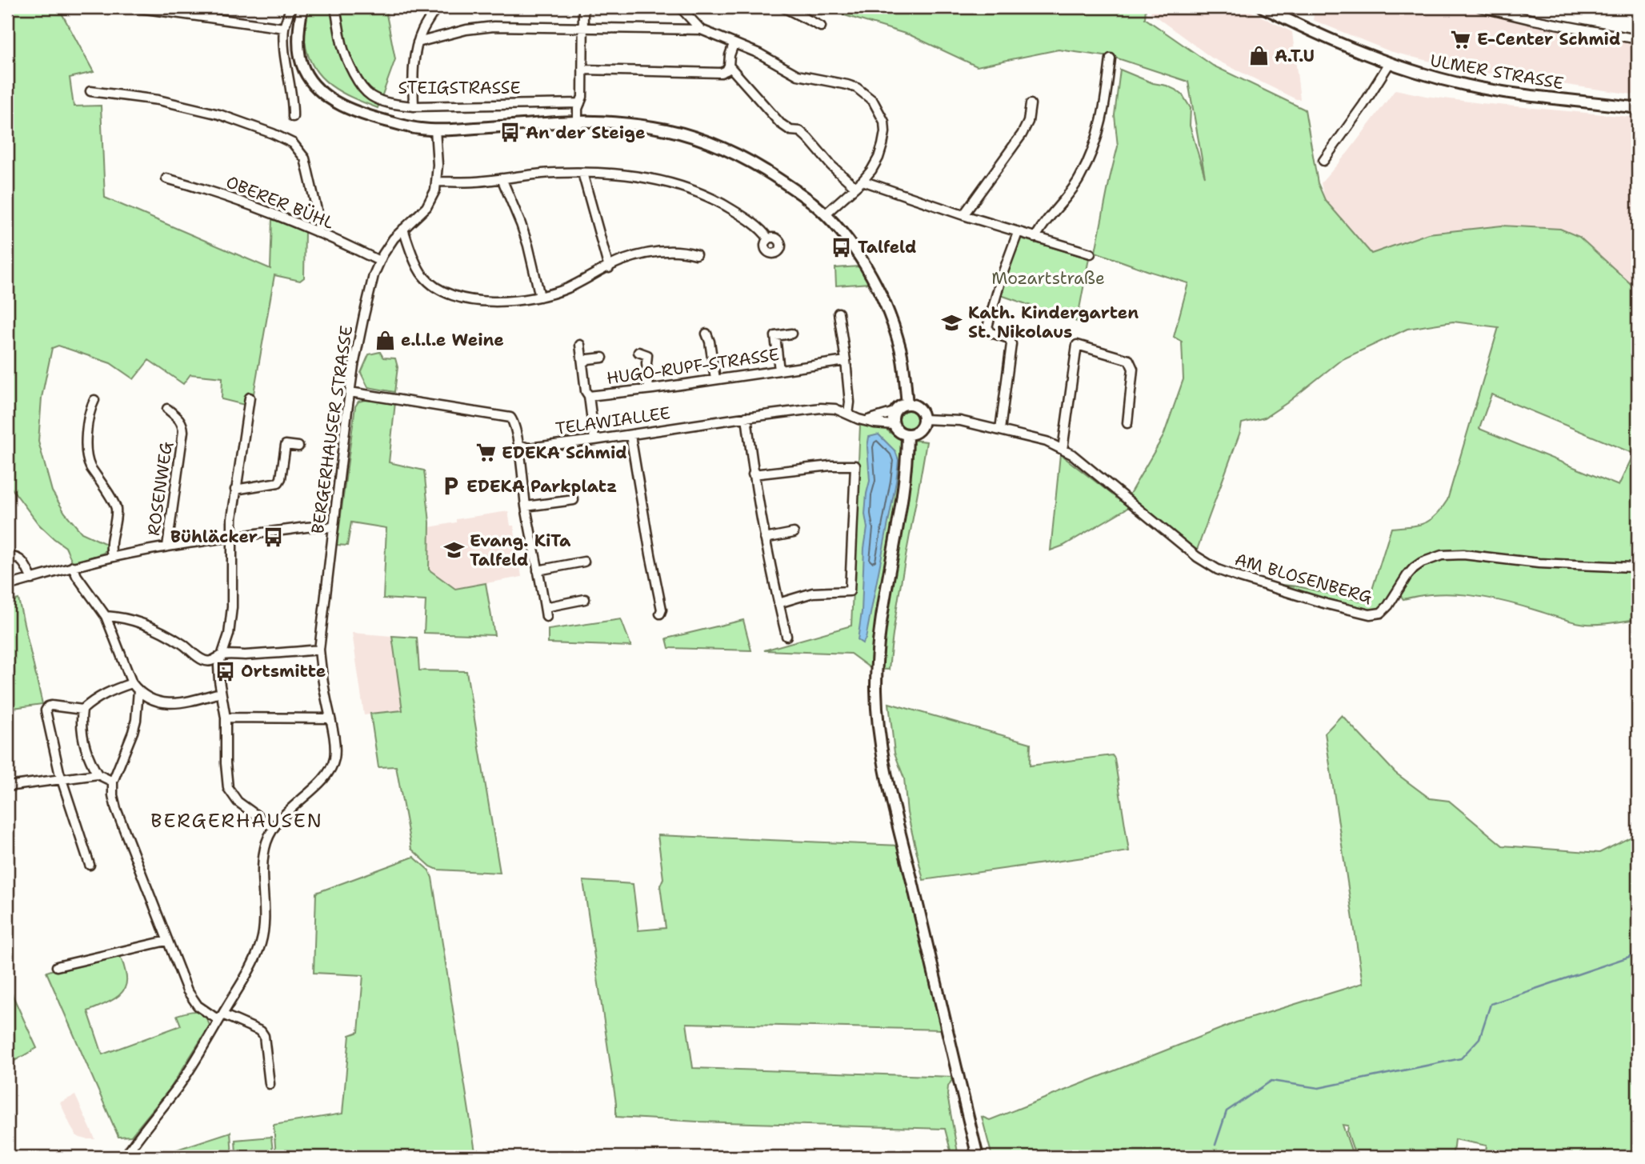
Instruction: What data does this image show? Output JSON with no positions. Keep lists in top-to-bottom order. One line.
{"streets":{"main road":["ULMER STRASSE"],"street":["STEIGSTRASSE","OBERER BÜHL","HUGO-RUPF-STRASSE","TELAWIALLEE","BERGERHAUSER STRASSE","ROSENWEG","AM BLOSENBERG"]},"crossings":[["OBERER BÜHL","BERGERHAUSER STRASSE"],["HUGO-RUPF-STRASSE","TELAWIALLEE"],["TELAWIALLEE","AM BLOSENBERG"]],"districts":["BERGERHAUSEN"],"parks":["Mozartstraße"],"places":{"supermarket":["E-Center Schmid","EDEKA Schmid"],"shop":["A.T.U","e.l.l.e Weine"],"bus stop":["An der Steige","Talfeld","Bühläcker","Ortsmitte"],"school or university":["Kath. Kindergarten St. Nikolaus","Evang. KiTa Talfeld"],"parking":["EDEKA Parkplatz"]}}
